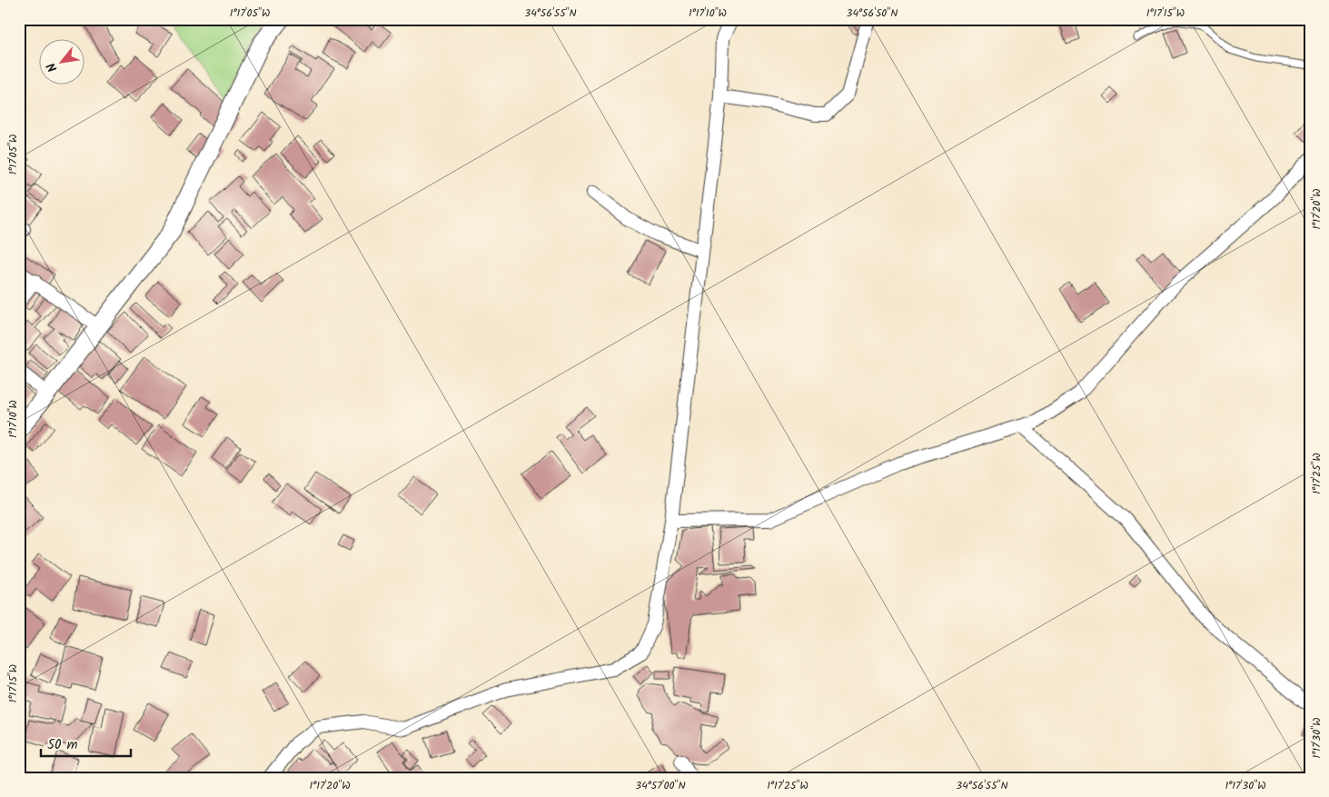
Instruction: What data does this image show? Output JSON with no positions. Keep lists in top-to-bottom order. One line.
{"scale_bar":"50 m","north":"bottom left","coordinates":["1°17'05\"W","34°56'55\"N","1°17'10\"W","34°56'50\"N","1°17'15\"W","1°17'20\"W","1°17'25\"W","1°17'30\"W","34°57'00\"N"]}
